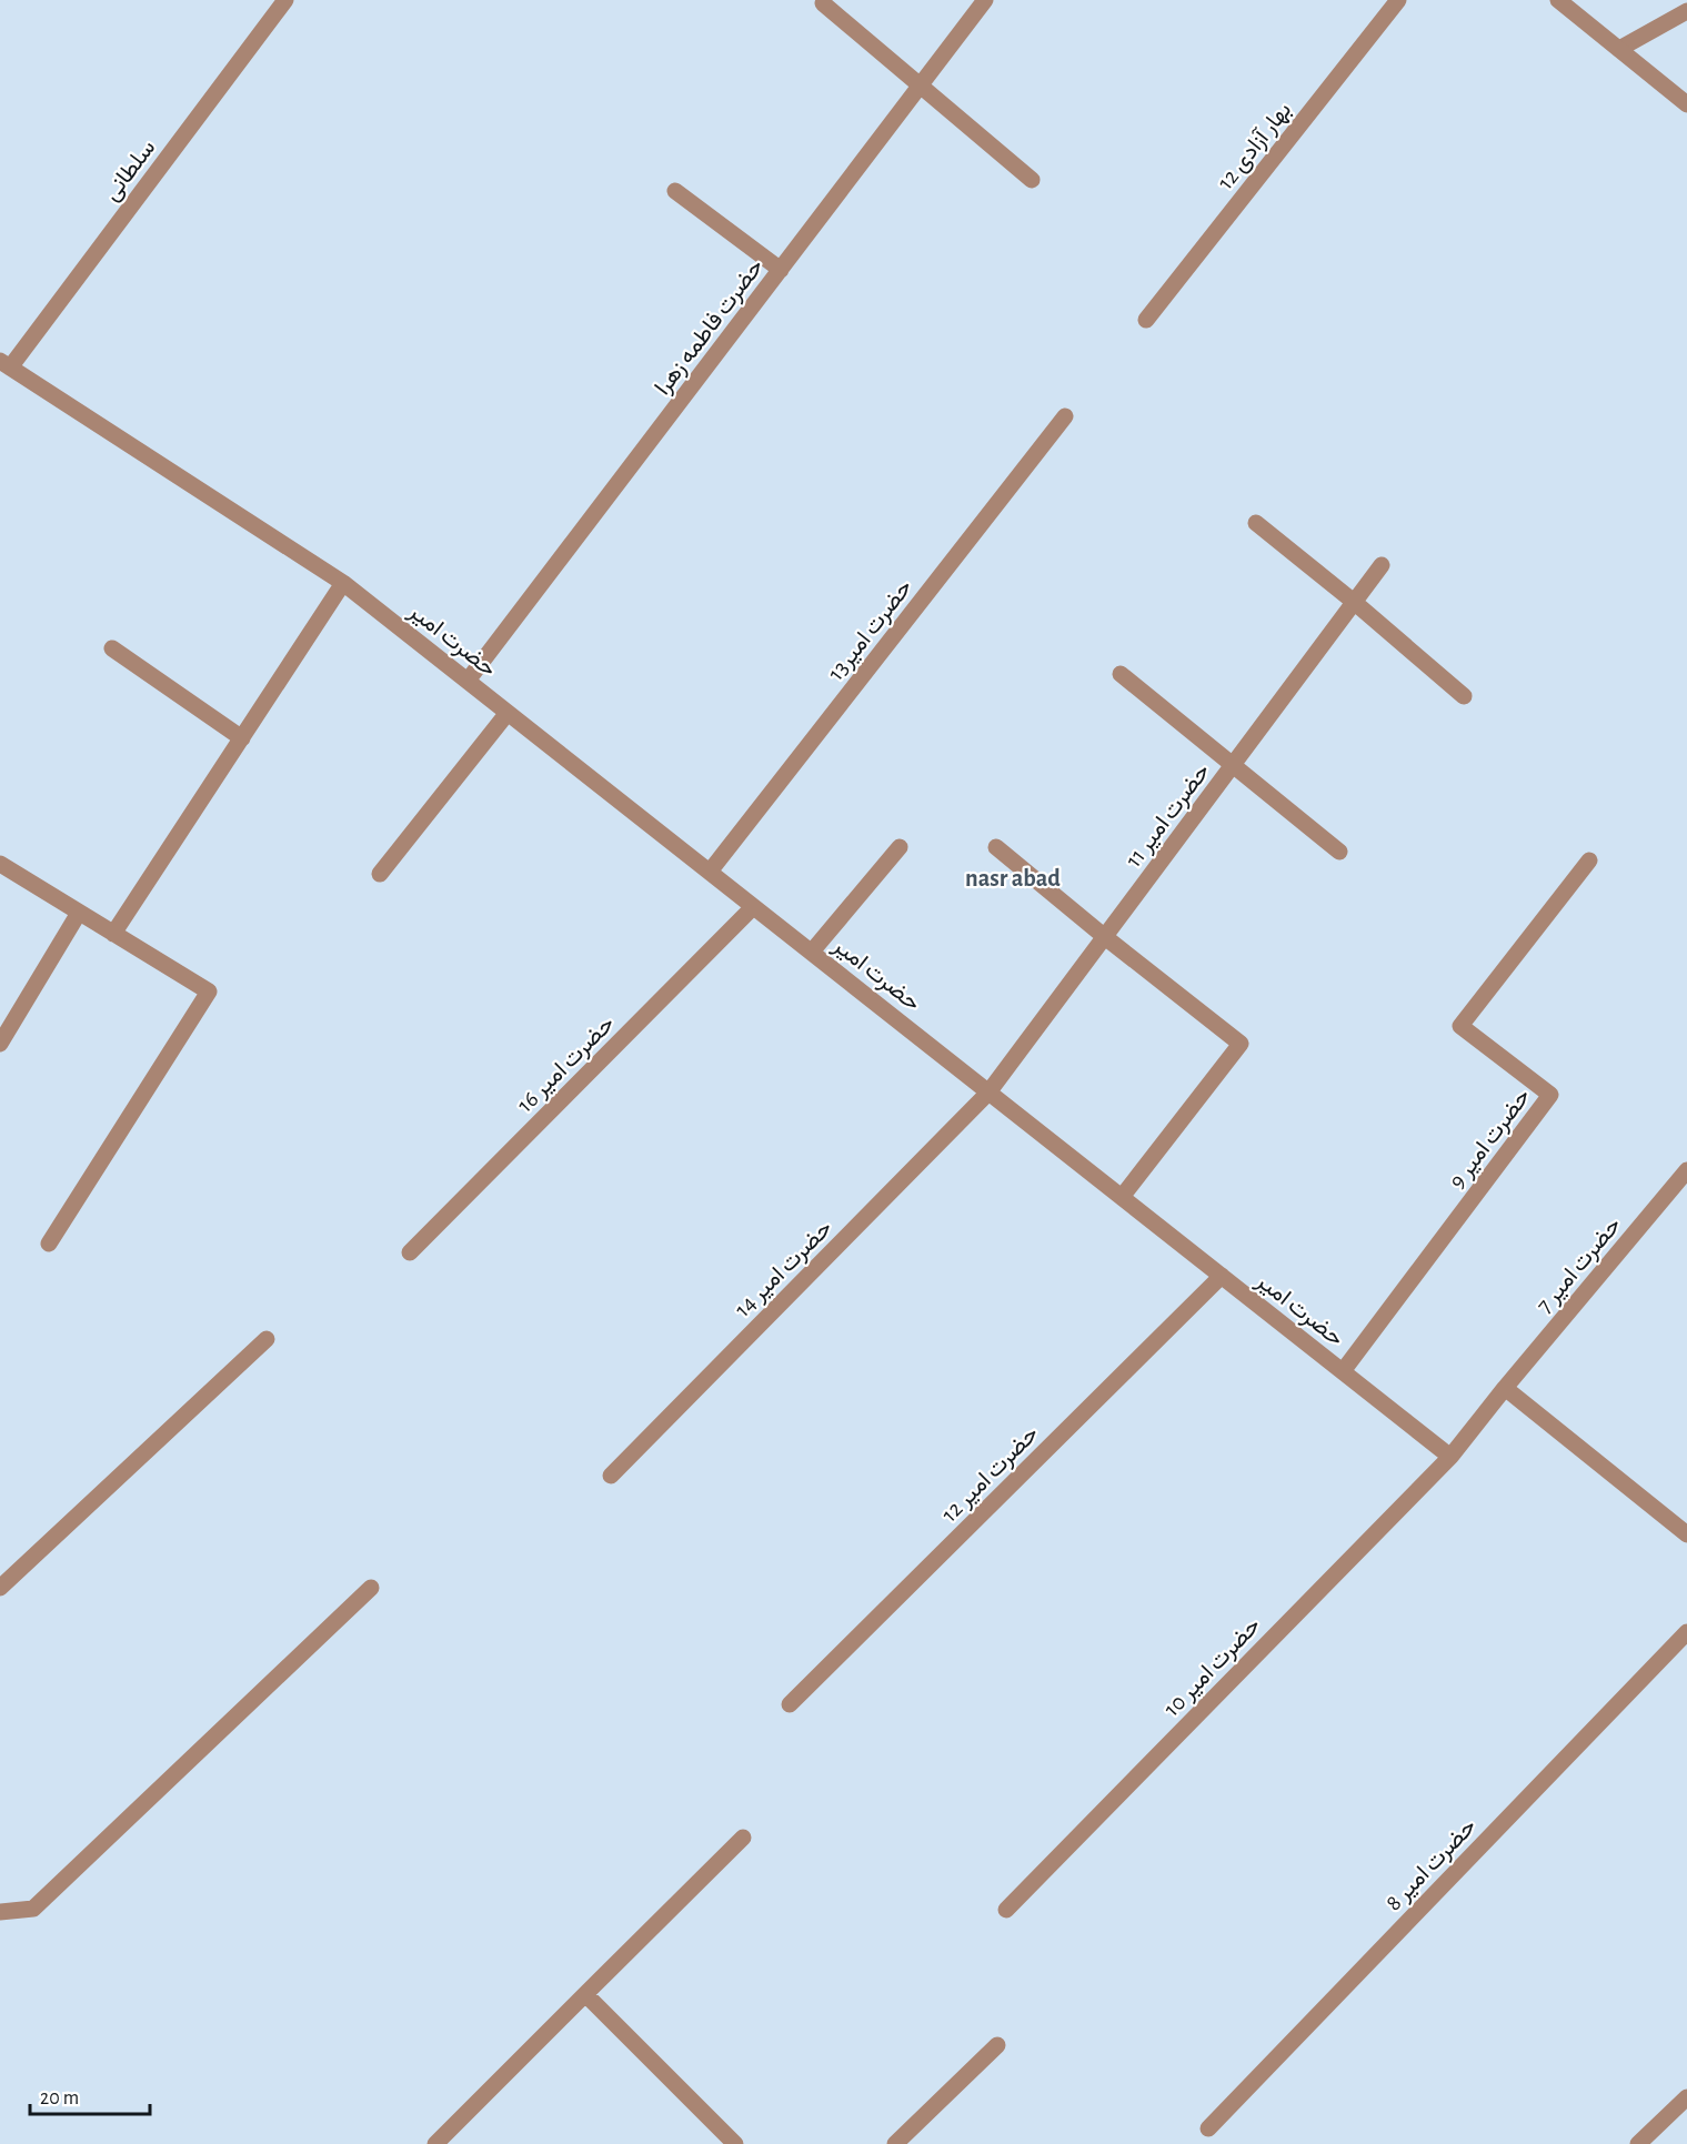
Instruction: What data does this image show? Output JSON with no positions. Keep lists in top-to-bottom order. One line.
{"streets":{"street":["بهار آزادی 12","سلطانی","حضرت فاطمه زهرا","حضرت امیر13","حضرت امیر","حضرت امیر 11","حضرت امیر 16","حضرت امیر 9","حضرت امیر 7","حضرت امیر 14","حضرت امیر 12","حضرت امیر 10","حضرت امیر 8"]},"crossings":[["سلطانی","حضرت امیر"],["حضرت فاطمه زهرا","حضرت امیر"],["حضرت امیر13","حضرت امیر"],["حضرت امیر","حضرت امیر 11"],["حضرت امیر","حضرت امیر 16"],["حضرت امیر","حضرت امیر 9"],["حضرت امیر","حضرت امیر 14"],["حضرت امیر","حضرت امیر 12"],["حضرت امیر","حضرت امیر 10"],["حضرت امیر 11","حضرت امیر 14"]],"districts":["nasr abad"],"scale_bar":"20 m"}
